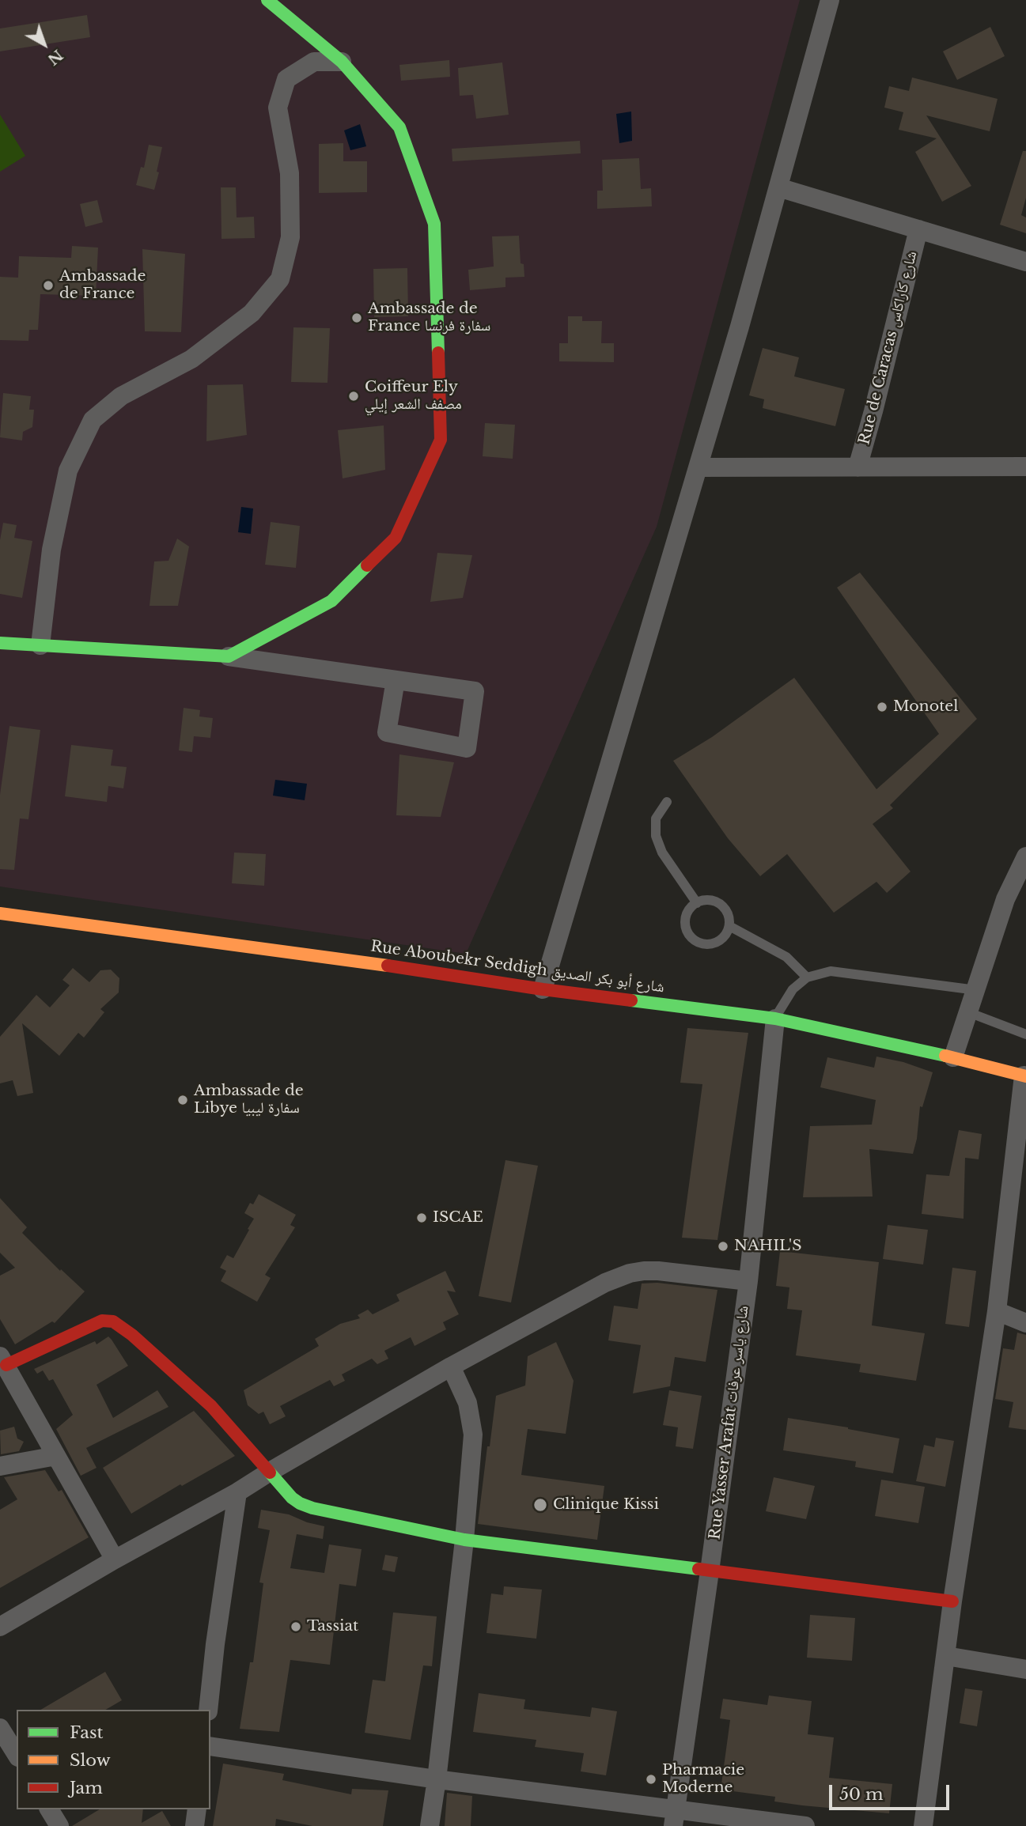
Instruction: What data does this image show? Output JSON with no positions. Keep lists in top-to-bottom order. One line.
{"streets":{"street":["Rue de Caracas شارع كاراكاس","Rue Aboubekr Seddigh شارع أبو بكر الصديق","Rue Yasser Arafat شارع ياسر عرفات"]},"crossings":[["Rue Aboubekr Seddigh شارع أبو بكر الصديق","Rue Yasser Arafat شارع ياسر عرفات"]],"places":["Ambassade de France","Ambassade de France سفارة فرنسا","Coiffeur Ely مصفف الشعر إيلي","Monotel","Ambassade de Libye سفارة ليبيا","ISCAE","NAHIL'S","Clinique Kissi","Tassiat","Pharmacie Moderne"],"legend":["Fast","Slow","Jam"],"scale_bar":"50 m","north":"bottom right"}
